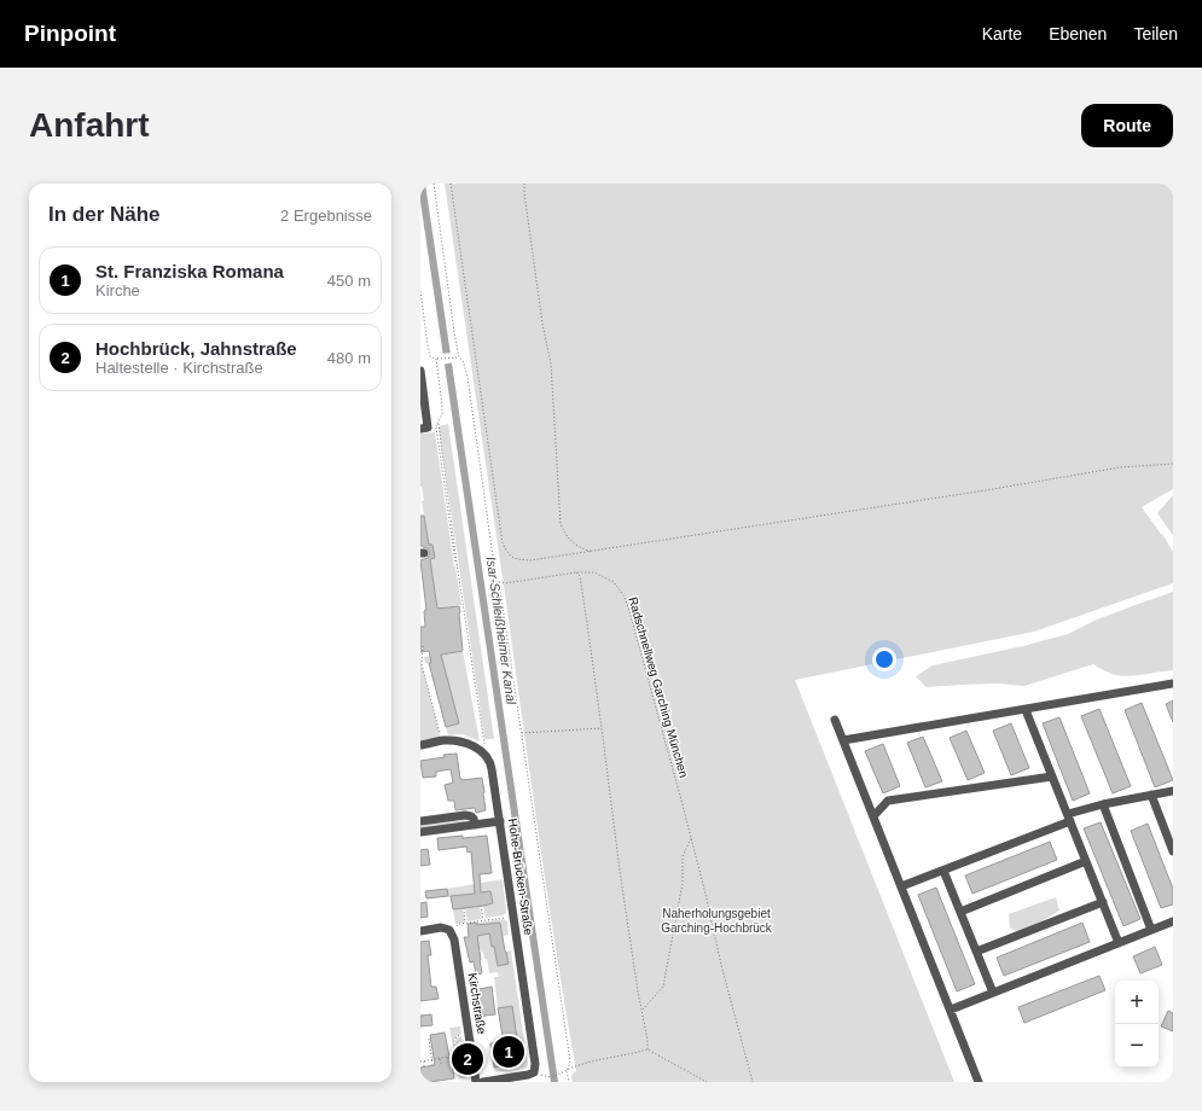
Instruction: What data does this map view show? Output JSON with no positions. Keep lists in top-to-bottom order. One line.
{"streets":{"street":["Hohe-Brücken-Straße","Kirchstraße"],"path":["Radschnellweg Garching München"]},"water":["Isar-Schleißheimer Kanal"],"parks":["Naherholungsgebiet Garching-Hochbrück"],"page":{"header":"Pinpoint","nav":["Karte","Ebenen","Teilen"],"buttons":"Route","title":"Anfahrt","heading":["In der Nähe","2 Ergebnisse"],"list":[{"mark":"1","name":"St. Franziska Romana","note":"Kirche","value":"450 m"},{"mark":"2","name":"Hochbrück, Jahnstraße","note":"Haltestelle · Kirchstraße","value":"480 m"}],"map_buttons":["+","−"],"pins":["1","2"]}}
